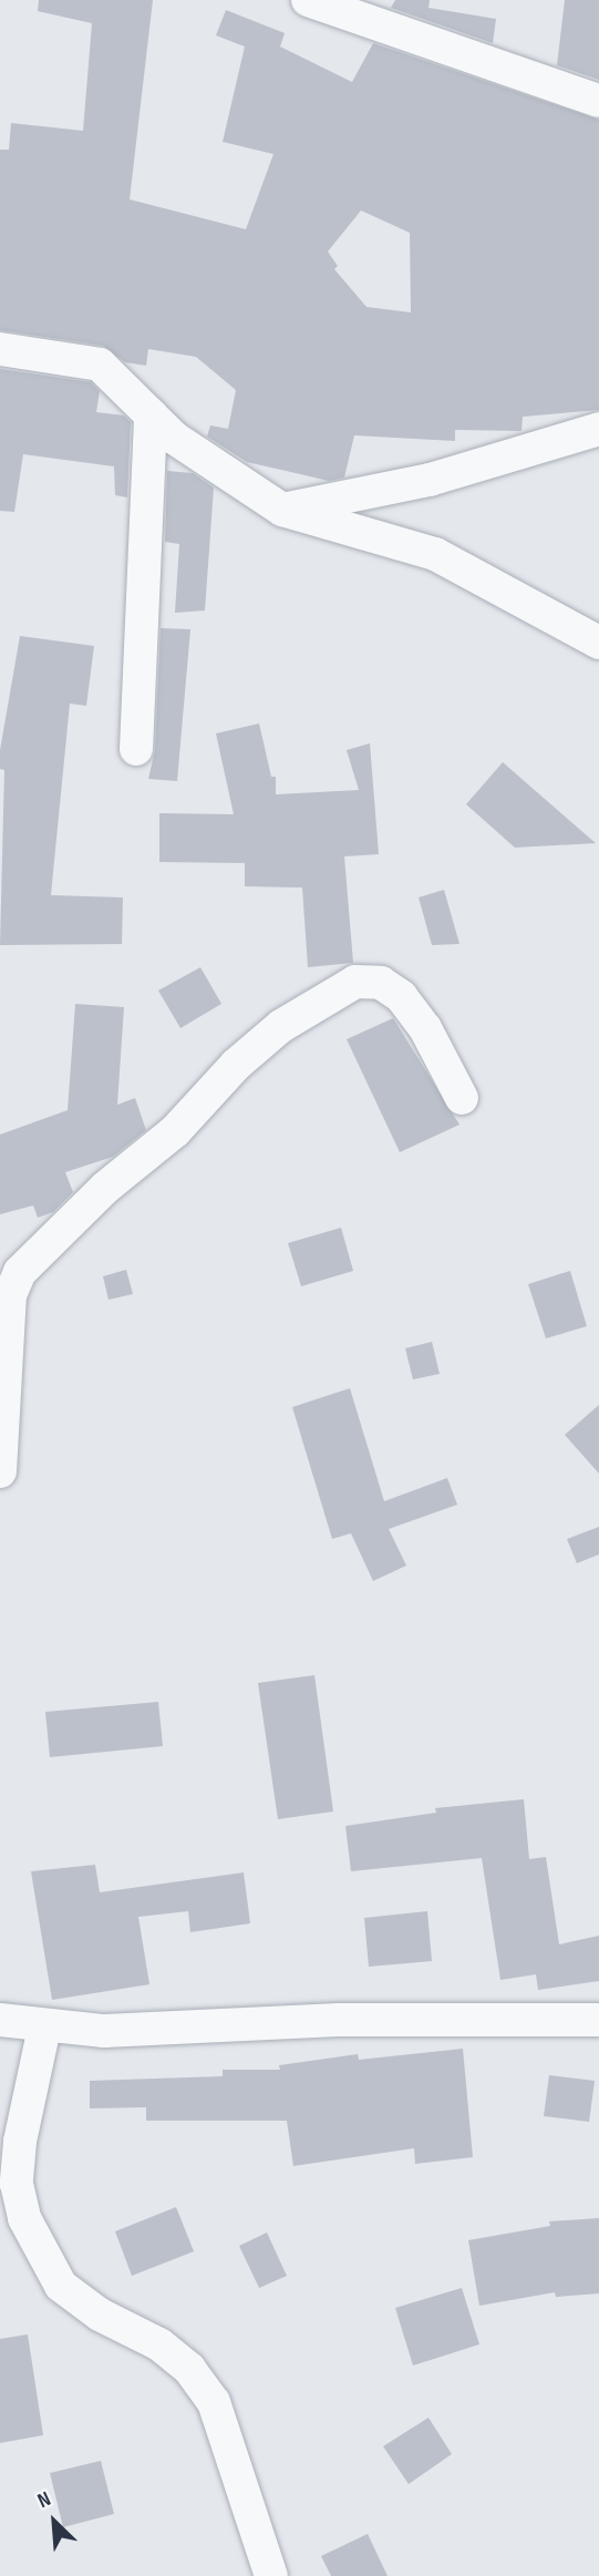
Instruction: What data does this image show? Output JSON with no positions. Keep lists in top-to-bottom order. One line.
{"north":"top left"}
